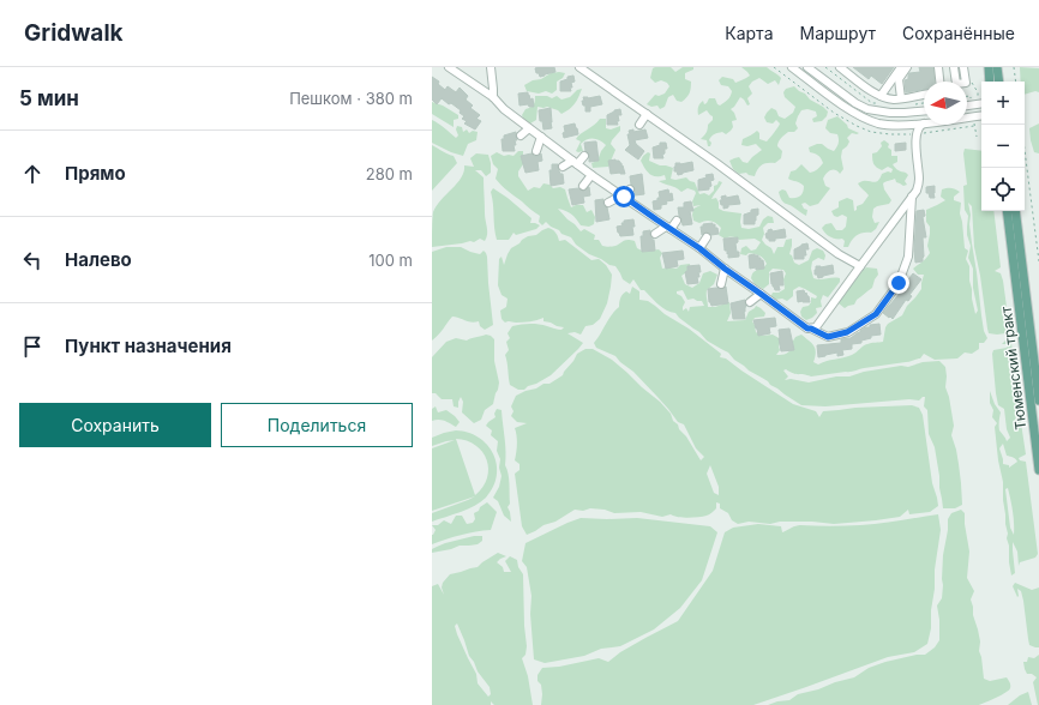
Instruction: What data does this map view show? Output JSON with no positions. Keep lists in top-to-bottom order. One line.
{"streets":{"main road":["Тюменский тракт"]},"north":"left","page":{"header":"Gridwalk","nav":["Карта","Маршрут","Сохранённые"],"heading":["5 мин","Пешком · 380 m"],"map_buttons":["+","−"],"list":[["Прямо","280 m"],["Налево","100 m"],"Пункт назначения"],"buttons":["Сохранить","Поделиться"]}}
